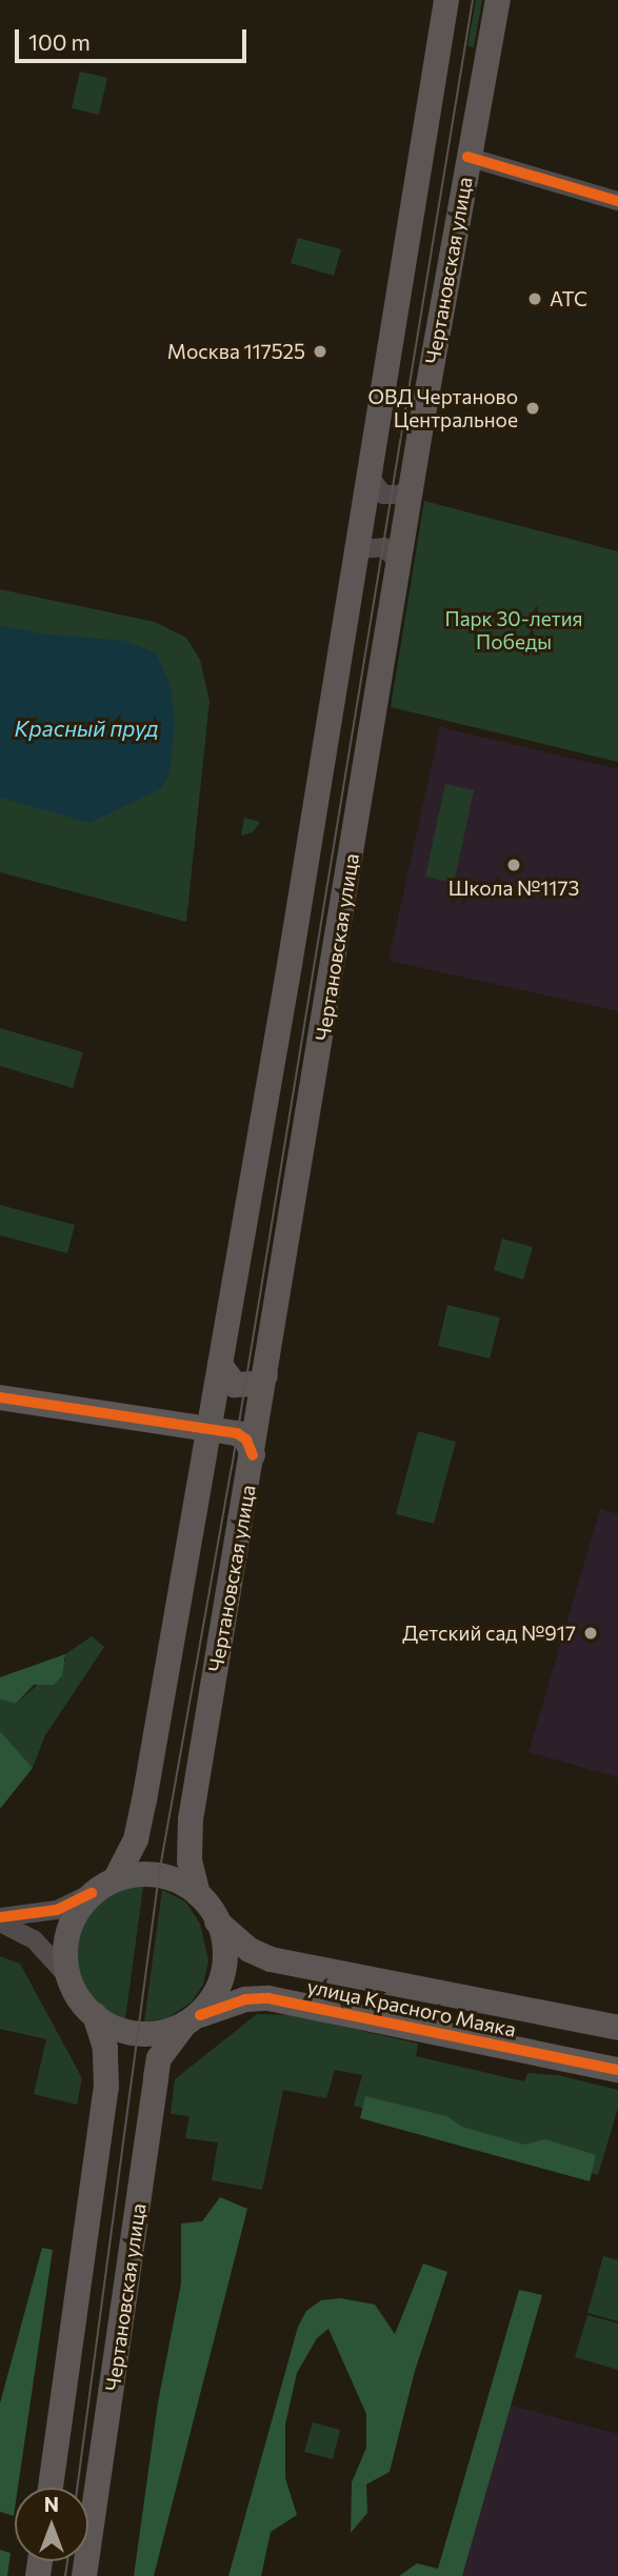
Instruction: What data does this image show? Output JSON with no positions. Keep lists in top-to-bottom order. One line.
{"streets":{"main road":["Чертановская улица","улица Красного Маяка"]},"crossings":[["Чертановская улица","улица Красного Маяка"]],"water":["Красный пруд"],"parks":["Парк 30-летия Победы"],"places":["АТС","Москва 117525","ОВД Чертаново Центральное","Школа №1173","Детский сад №917"],"scale_bar":"100 m","north":"top"}
